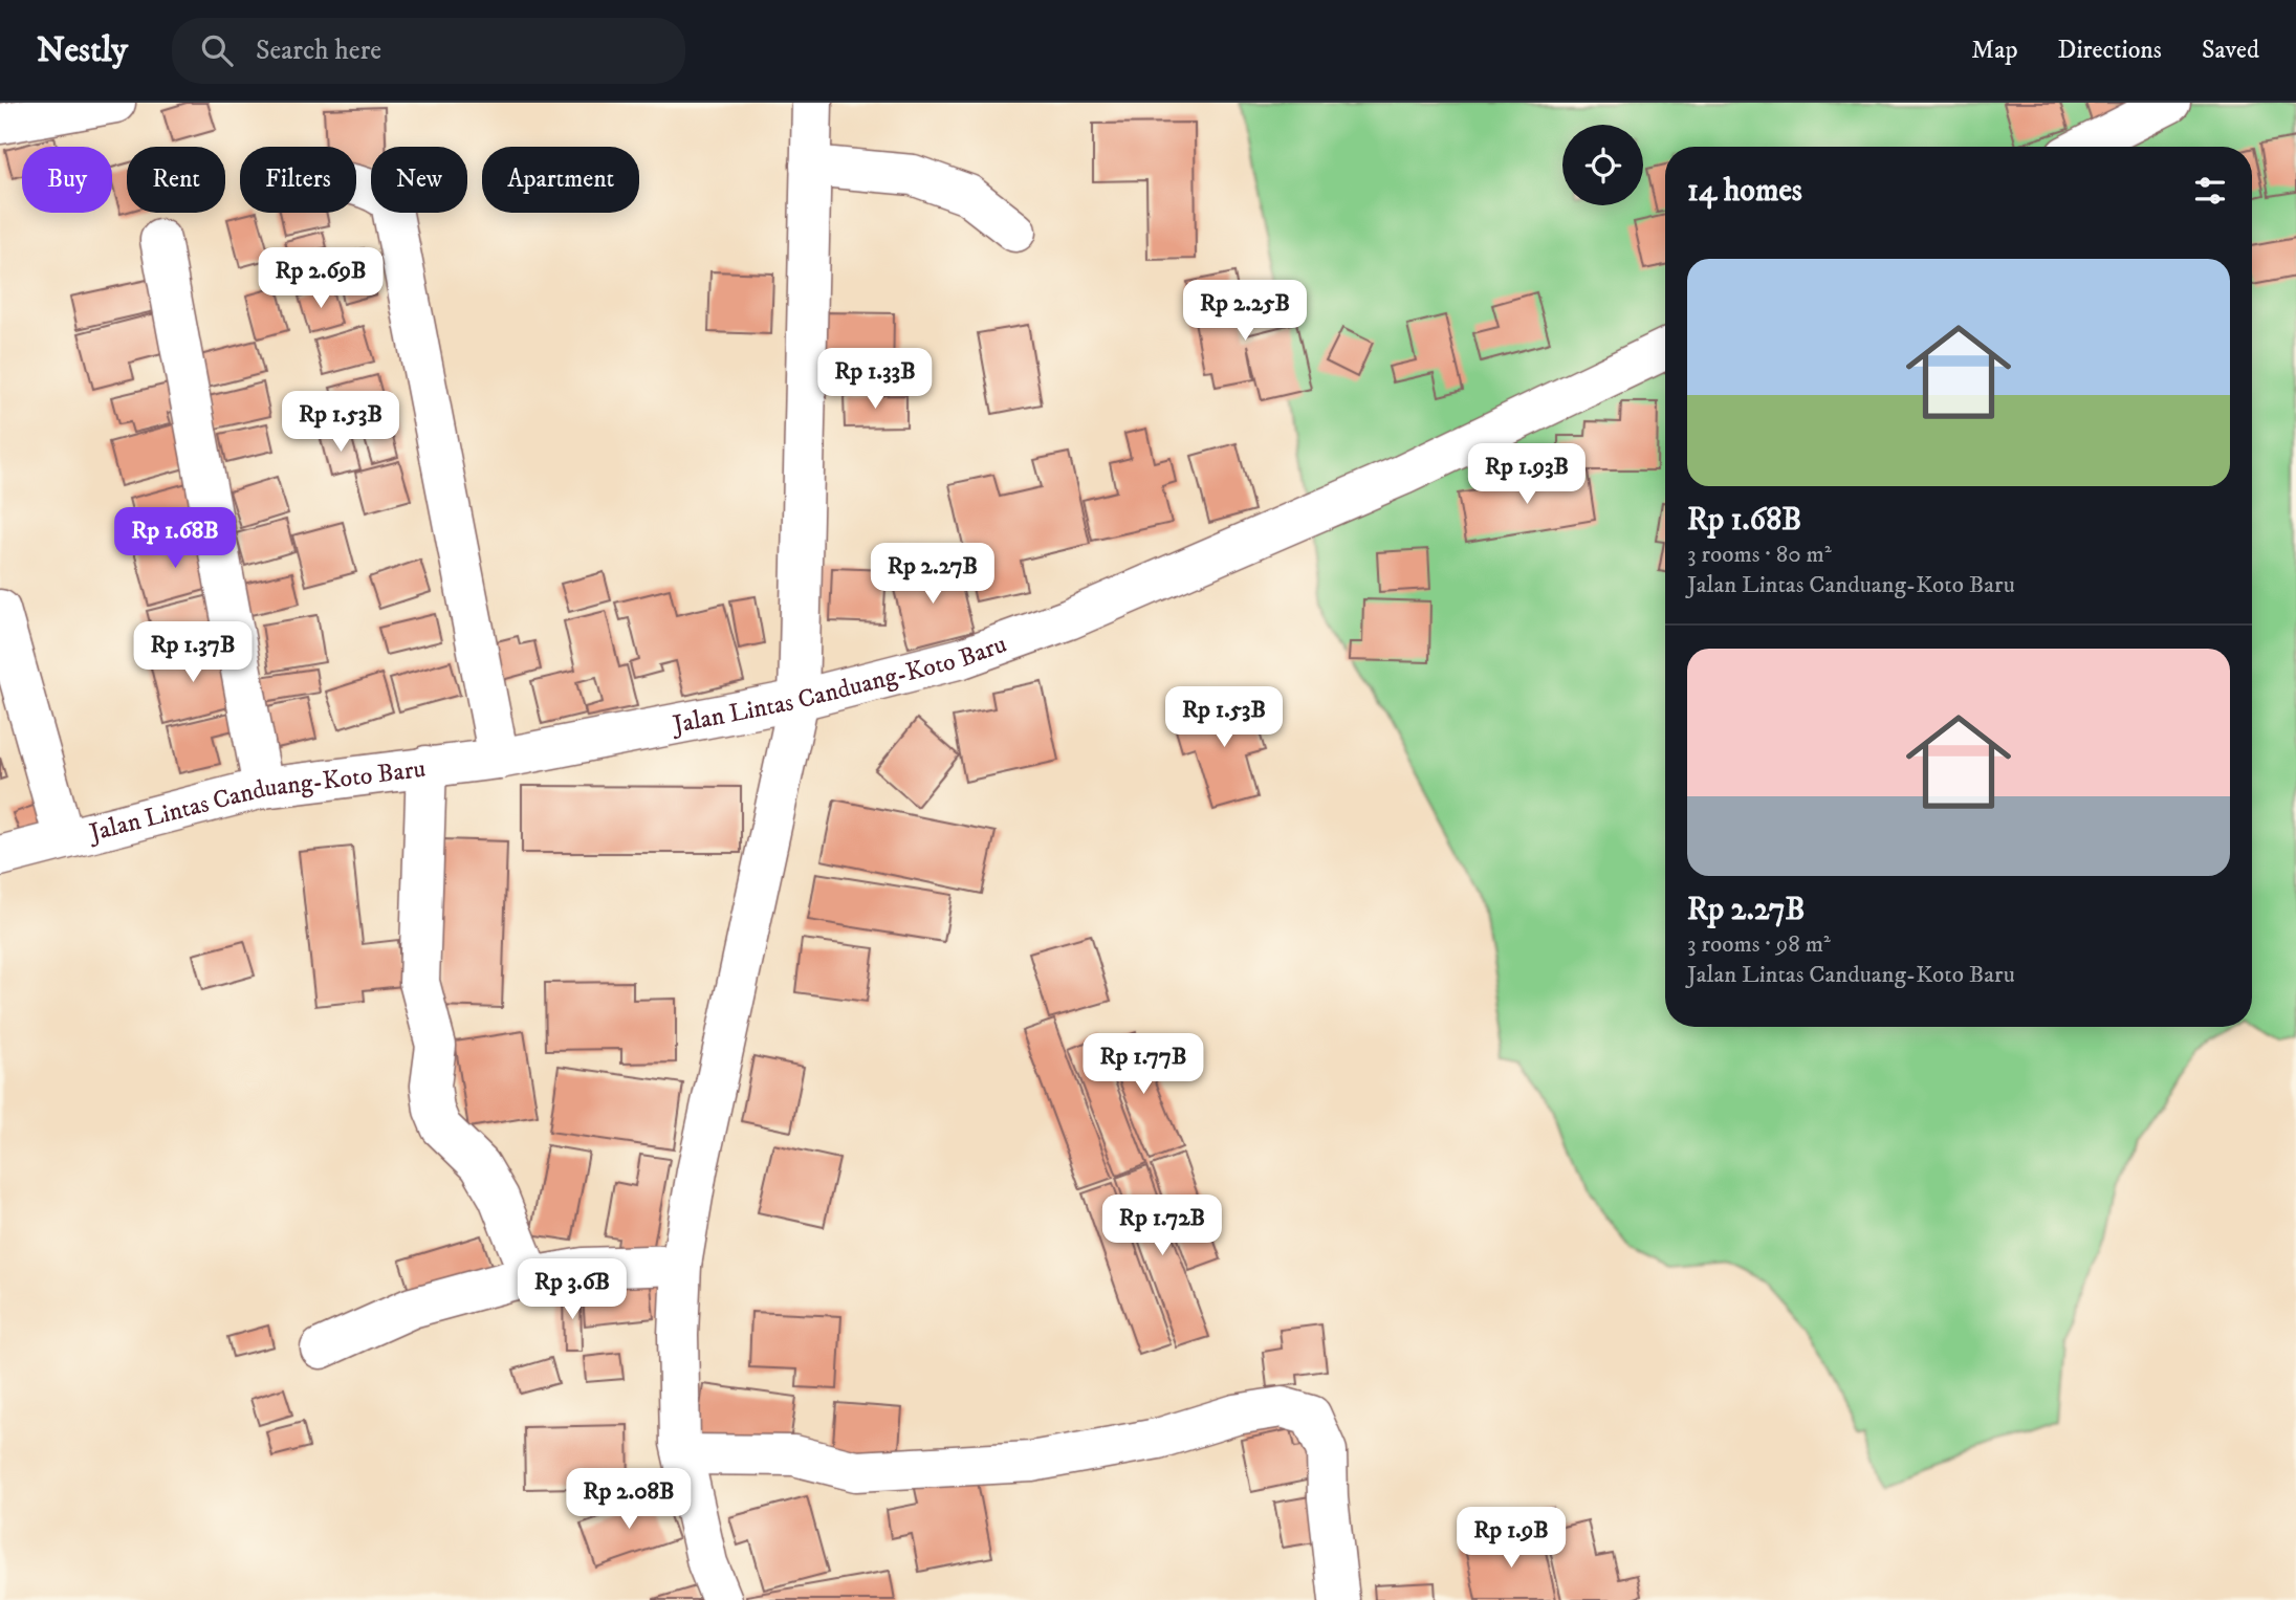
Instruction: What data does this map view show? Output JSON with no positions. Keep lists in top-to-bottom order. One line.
{"streets":{"street":["Jalan Lintas Canduang-Koto Baru"]},"page":{"header":"Nestly","search":"Search here","nav":["Map","Directions","Saved"],"chip":["Buy","Rent","Filters","New","Apartment"],"heading":"14 homes","list":[{"name":"Rp 1.68B","note":"3 rooms · 80 m² · Jalan Lintas Canduang-Koto Baru"},{"name":"Rp 2.27B","note":"3 rooms · 98 m² · Jalan Lintas Canduang-Koto Baru"}],"price":["Rp 2.69B","Rp 2.25B","Rp 1.33B","Rp 1.53B","Rp 1.93B","Rp 1.68B","Rp 2.27B","Rp 1.37B","Rp 1.53B","Rp 1.77B","Rp 1.72B","Rp 3.6B","Rp 2.08B","Rp 1.9B"]}}
